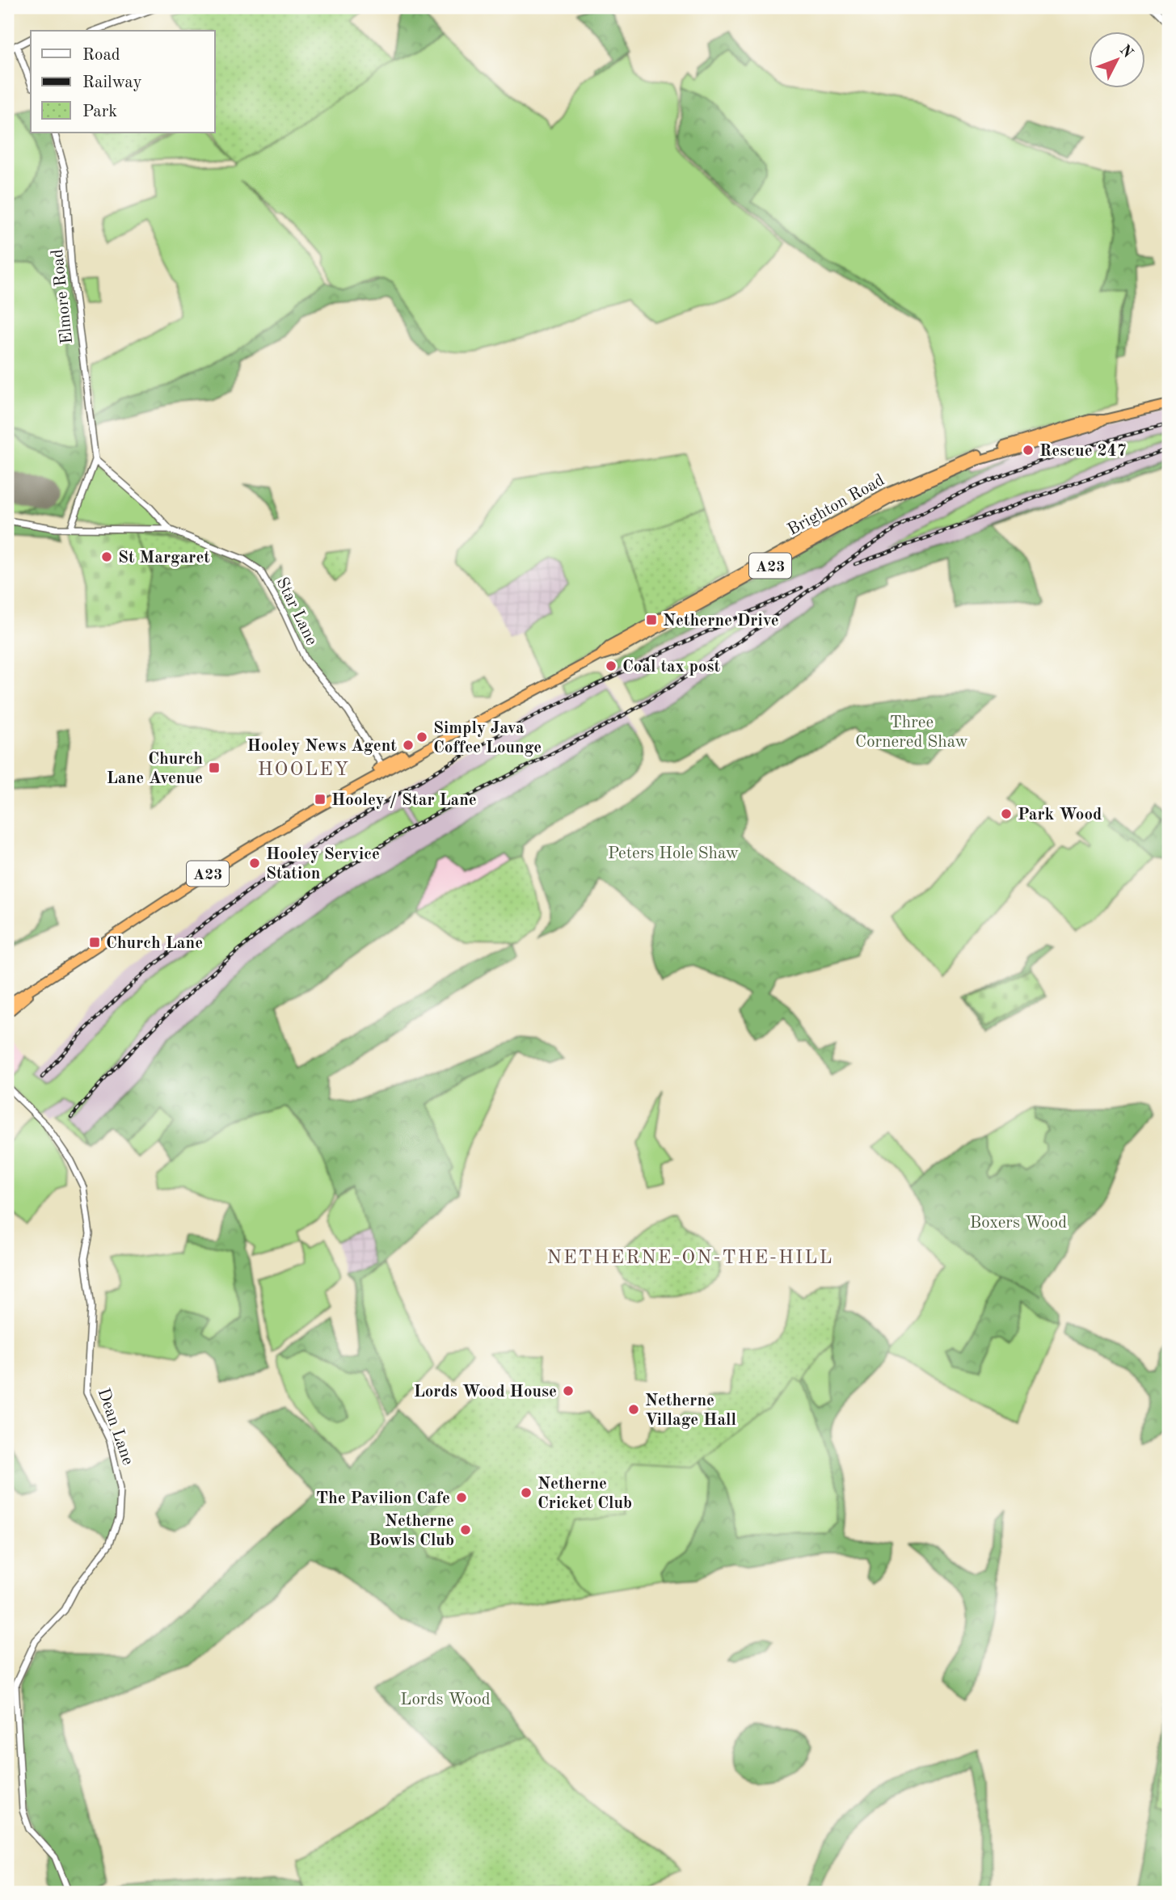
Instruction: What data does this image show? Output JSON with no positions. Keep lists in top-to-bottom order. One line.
{"streets":{"highway":["Brighton Road","A23"],"street":["Elmore Road","Star Lane","Dean Lane"]},"crossings":[["Elmore Road","Star Lane"],["Brighton Road","Star Lane"]],"districts":["HOOLEY","NETHERNE-ON-THE-HILL"],"parks":["Three Cornered Shaw","Peters Hole Shaw","Boxers Wood","Lords Wood"],"places":{"other":["Rescue 247","St Margaret","Coal tax post","Simply Java Coffee Lounge","Hooley News Agent","Park Wood","Hooley Service Station","Lords Wood House","Netherne Village Hall","Netherne Cricket Club","The Pavilion Cafe","Netherne Bowls Club"],"transit":["Netherne Drive","Church Lane Avenue","Hooley / Star Lane","Church Lane"]},"legend":["Road","Railway","Park"],"north":"top right"}
